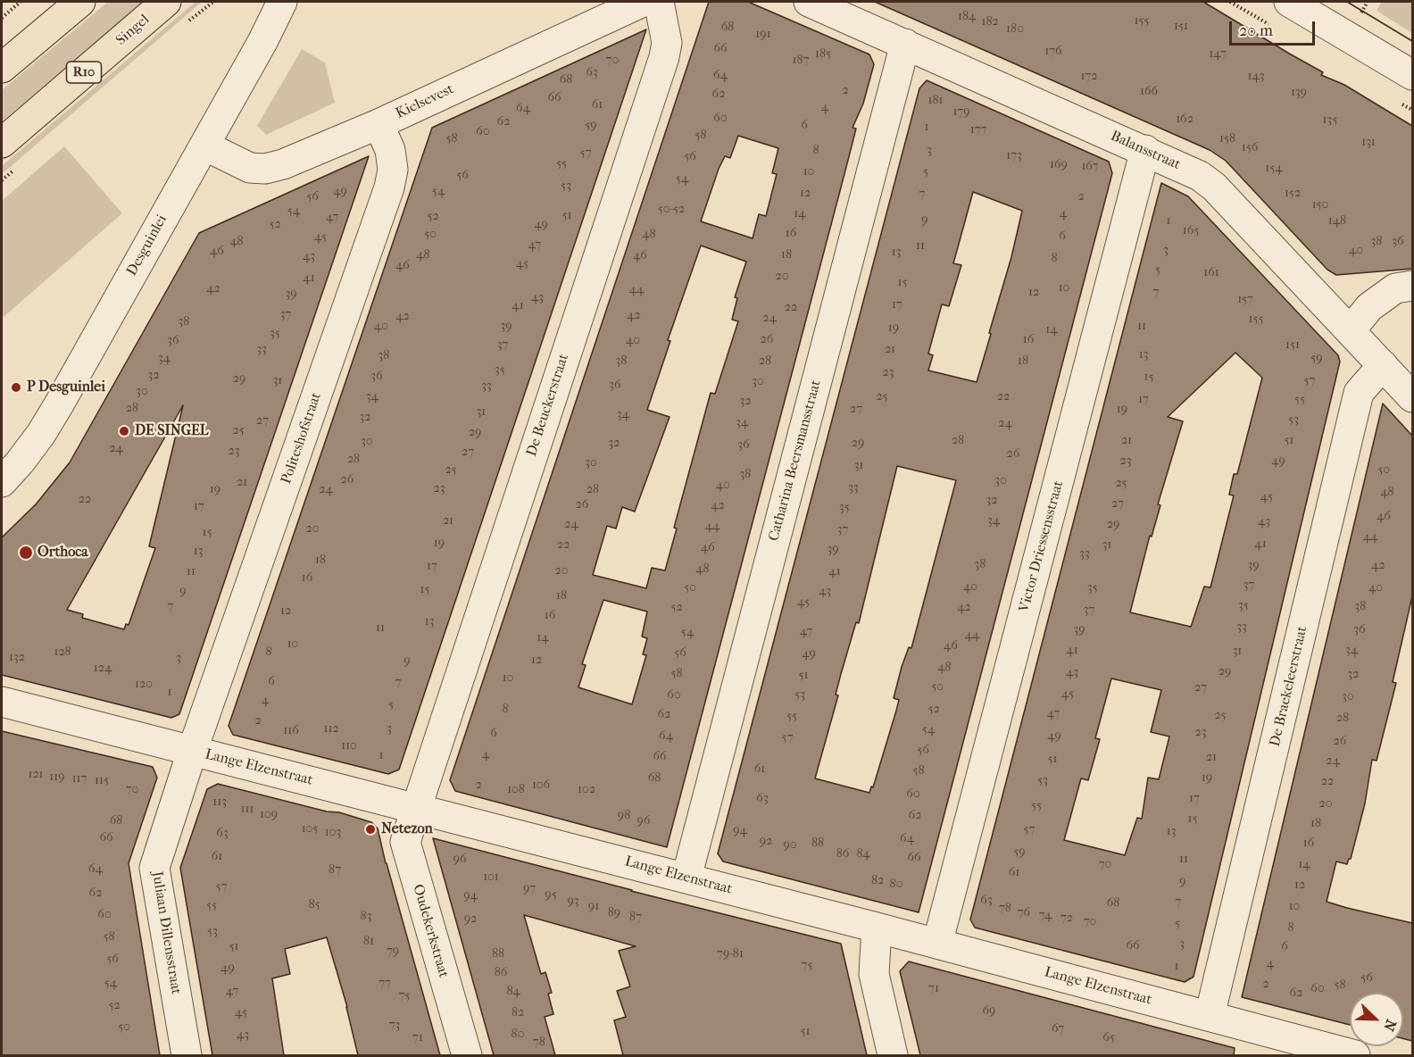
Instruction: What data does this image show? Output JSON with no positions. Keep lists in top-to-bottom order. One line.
{"streets":{"main road":["Singel","R10"],"street":["Kielsevest","Balansstraat","Desguinlei","De Beuckerstraat","Politeshofstraat","Catharina Beersmansstraat","Victor Driessensstraat","De Braekeleerstraat","Lange Elzenstraat","Oudekerkstraat","Juliaan Dillensstraat"]},"crossings":[["Kielsevest","Desguinlei"],["Kielsevest","Politeshofstraat"],["Balansstraat","Catharina Beersmansstraat"],["Balansstraat","Victor Driessensstraat"],["Balansstraat","De Braekeleerstraat"],["De Beuckerstraat","Lange Elzenstraat"],["De Beuckerstraat","Oudekerkstraat"],["Politeshofstraat","Lange Elzenstraat"],["Politeshofstraat","Juliaan Dillensstraat"],["Catharina Beersmansstraat","Lange Elzenstraat"],["Victor Driessensstraat","Lange Elzenstraat"],["De Braekeleerstraat","Lange Elzenstraat"],["Lange Elzenstraat","Oudekerkstraat"],["Lange Elzenstraat","Juliaan Dillensstraat"]],"places":["P Desguinlei","DE SINGEL","Orthoca","Netezon"],"house_numbers":["184","155","182","151","68","180","191","66","176","185","147","70","187","63","64","172","143","68","2","166","139","62","66","181","61","4","64","179","60","162","135","62","59","6","1","177","60","58","58","158","131","156","8","3","57","173","56","55","169","167","154","10","5","56","54","53","49","54","12","152","7","56","2","150","50-52","54","14","4","51","52","47","9","1","148","52","49","165","16","50","48","6","45","48","38","36","47","11","3","40","46","13","48","18","46","43","8","45","46","5","161","20","41","15","10","42","44","12","7","39","43","157","17","41","22","37","42","42","24","155","38","40","39","11","19","14","35","26","16","36","40","37","151","33","21","13","38","34","59","38","28","18","35","23","32","36","15","29","31","57","30","36","33","30","34","25","22","17","55","32","28","27","19","31","34","32","53","27","34","24","25","29","28","21","51","30","32","29","36","24","23","27","26","28","23","49","30","31","25","50","38","26","30","21","25","40","33","23","19","24","28","48","45","22","32","27","26","42","17","35","46","21","34","43","24","29","44","20","37","15","44","19","41","22","31","46","39","13","33","18","38","39","42","17","48","20","11","41","16","37","40","50","35","40","15","9","43","18","45","35","7","38","52","42","37","12","16","13","33","11","39","36","47","54","44","14","10","46","41","34","31","128","8","56","49","132","3","12","9","48","124","29","43","58","32","51","10","6","7","120","50","27","1","45","60","53","30","4","5","8","52","47","62","25","55","28","2","112","3","54","116","23","6","64","49","57","26","110","56","4","1","66","21","51","24","61","58","121","119","68","19","117","115","53","22","2","106","70","108","102","60","63","17","113","20","55","111","109","98","62","15","68","96","18","105","57","94","13","103","63","66","64","92","88","16","90","59","86","84","61","66","96","11","70","14","64","87","61","101","82","9","80","12","57","97","62","95","94","63","93","7","68","85","55","91","10","78","89","76","60","74","83","87","72","92","70","5","8","53","58","81","3","66","51","6","79","88","79-81","56","4","75","1","49","86","56","54","77","2","58","71","60","47","84","62","75","52","69","45","82","73","50","67","51","80","43","71","65","78"],"scale_bar":"20 m","north":"bottom right"}
